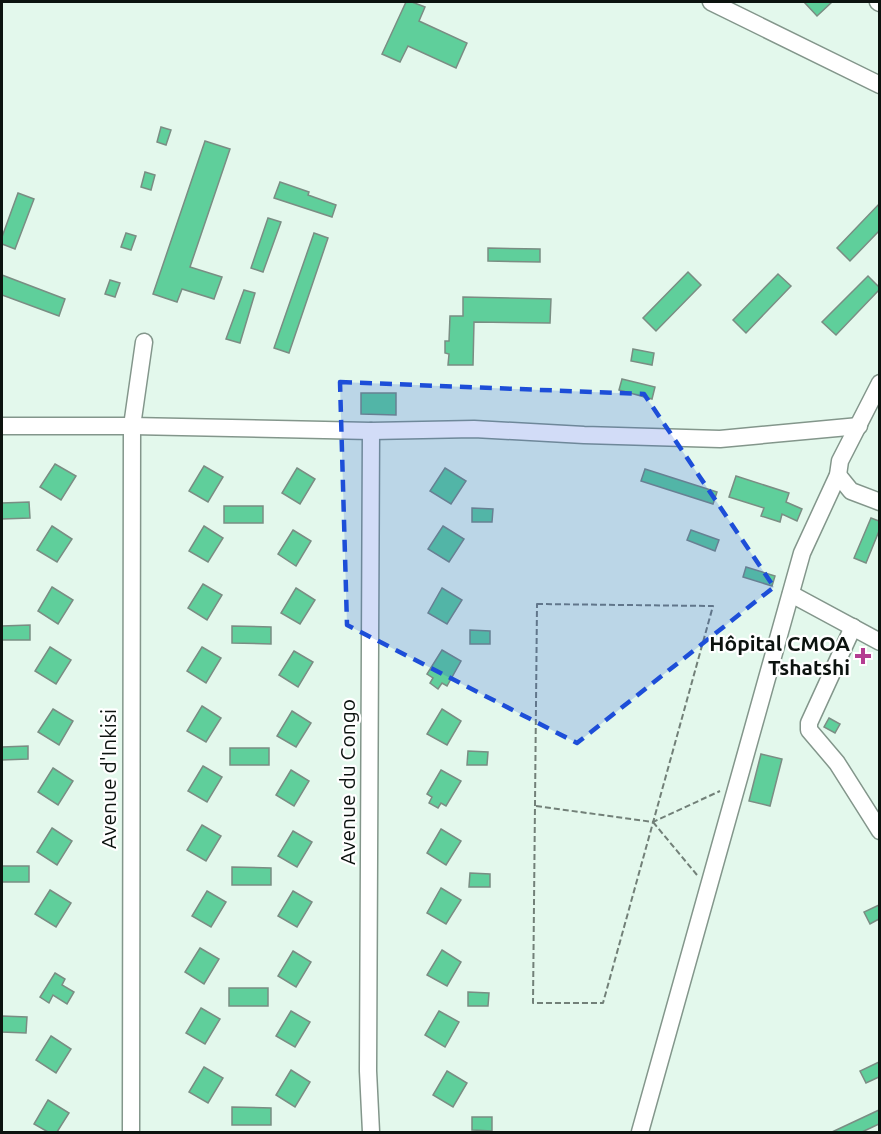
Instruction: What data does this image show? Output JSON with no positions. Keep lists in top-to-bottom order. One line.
{"streets":{"street":["Avenue d'Inkisi","Avenue du Congo"]},"places":{"health":["Hôpital CMOA Tshatshi"]}}
